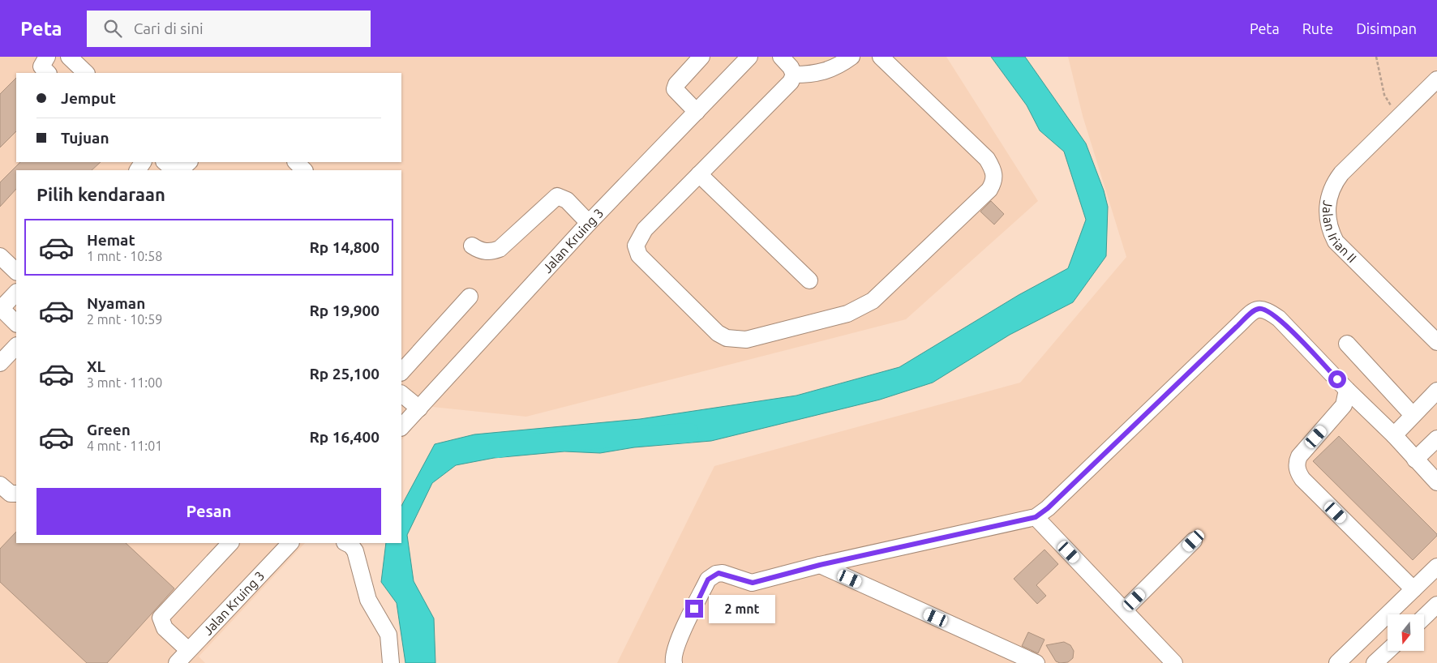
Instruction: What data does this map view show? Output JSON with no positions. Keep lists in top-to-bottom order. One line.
{"streets":{"street":["Jalan Irian II","Jalan Kruing 3"]},"north":"bottom","page":{"header":"Peta","search":"Cari di sini","nav":["Peta","Rute","Disimpan"],"banner":["Jemput","Tujuan"],"heading":"Pilih kendaraan","list":[{"name":"Hemat","note":"1 mnt · 10:58","value":"Rp 14,800"},{"name":"Nyaman","note":"2 mnt · 10:59","value":"Rp 19,900"},{"name":"XL","note":"3 mnt · 11:00","value":"Rp 25,100"},{"name":"Green","note":"4 mnt · 11:01","value":"Rp 16,400"}],"buttons":"Pesan","bubble":"2 mnt"}}
